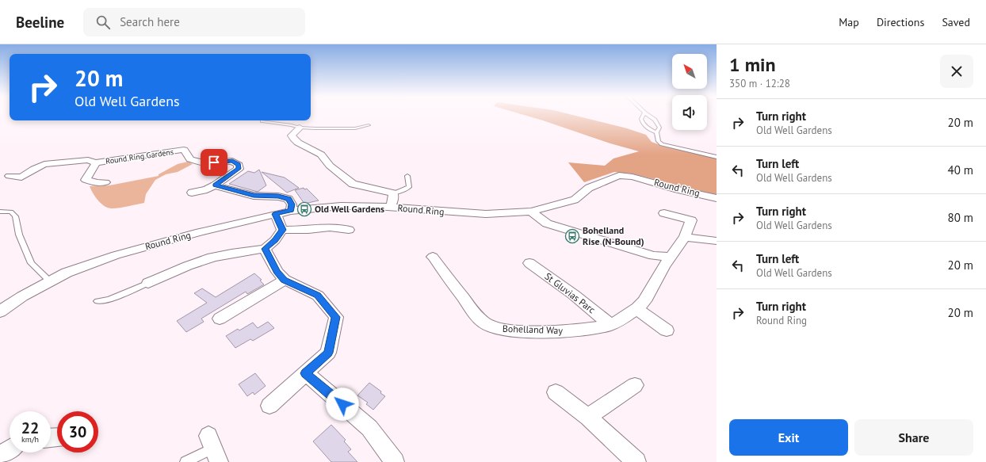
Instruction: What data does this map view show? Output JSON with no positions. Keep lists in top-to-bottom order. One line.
{"streets":{"street":["Round Ring Gardens","Round Ring","St Gluvias Parc","Bohelland Way"]},"crossings":[["St Gluvias Parc","Bohelland Way"]],"places":{"bus stop":["Old Well Gardens","Bohelland Rise (N-Bound)"]},"north":"top left","page":{"header":"Beeline","search":"Search here","nav":["Map","Directions","Saved"],"heading":["1 min","350 m · 12:28"],"turn":["20 m","Old Well Gardens"],"list":[{"name":"Turn right","note":"Old Well Gardens","value":"20 m"},{"name":"Turn left","note":"Old Well Gardens","value":"40 m"},{"name":"Turn right","note":"Old Well Gardens","value":"80 m"},{"name":"Turn left","note":"Old Well Gardens","value":"20 m"},{"name":"Turn right","note":"Round Ring","value":"20 m"}],"speed":"22 km/h","limit":"30","buttons":["Exit","Share"]}}
